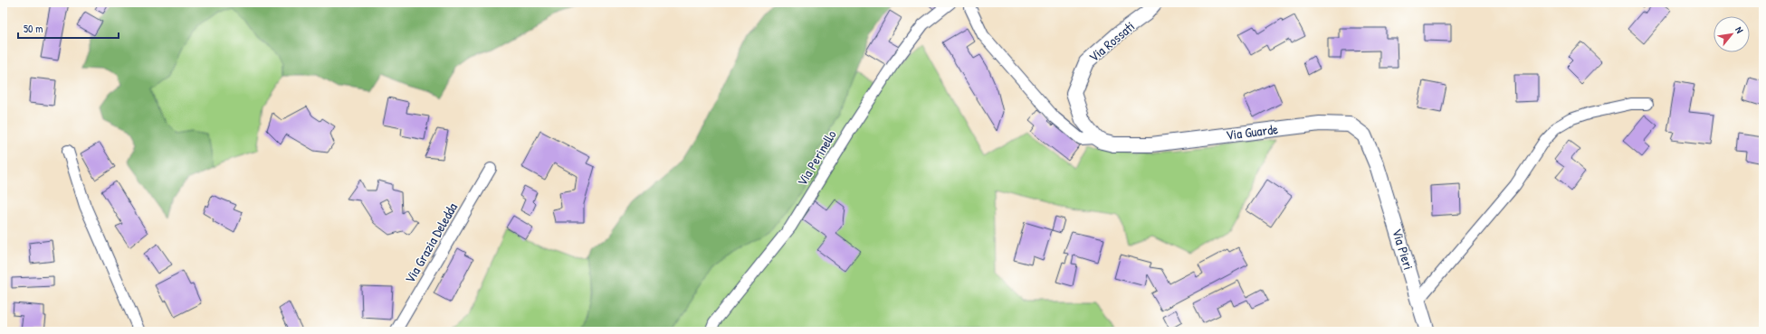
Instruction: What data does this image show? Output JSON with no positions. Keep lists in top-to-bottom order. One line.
{"streets":{"street":["Via Rossati","Via Guarde","Via Perinello","Via Grazia Deledda","Via Pieri"]},"crossings":[["Via Rossati","Via Guarde"],["Via Guarde","Via Pieri"]],"scale_bar":"50 m","north":"top right"}
